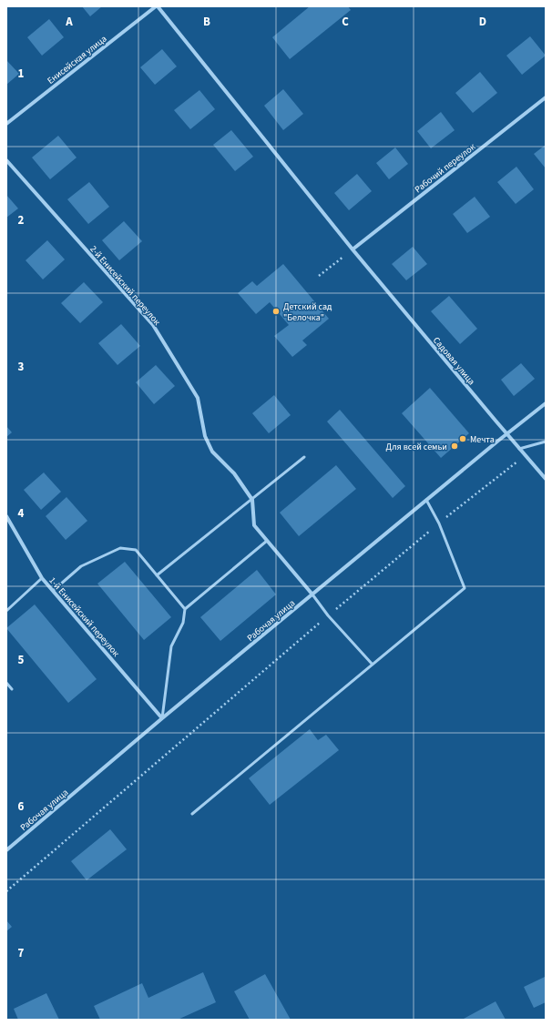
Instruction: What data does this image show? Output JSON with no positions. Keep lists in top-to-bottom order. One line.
{"streets":{"street":["Енисейская улица","Рабочий переулок","2-й Енисейский переулок","Садовая улица","1-й Енисейский переулок","Рабочая улица"]},"crossings":[["Рабочий переулок","Садовая улица"],["2-й Енисейский переулок","Рабочая улица"],["Садовая улица","Рабочая улица"],["1-й Енисейский переулок","Рабочая улица"]],"places":["Детский сад \"Белочка\"","Мечта","Для всей семьи"],"grid":{"columns":["A","B","C","D"],"rows":["1","2","3","4","5","6","7"]}}
